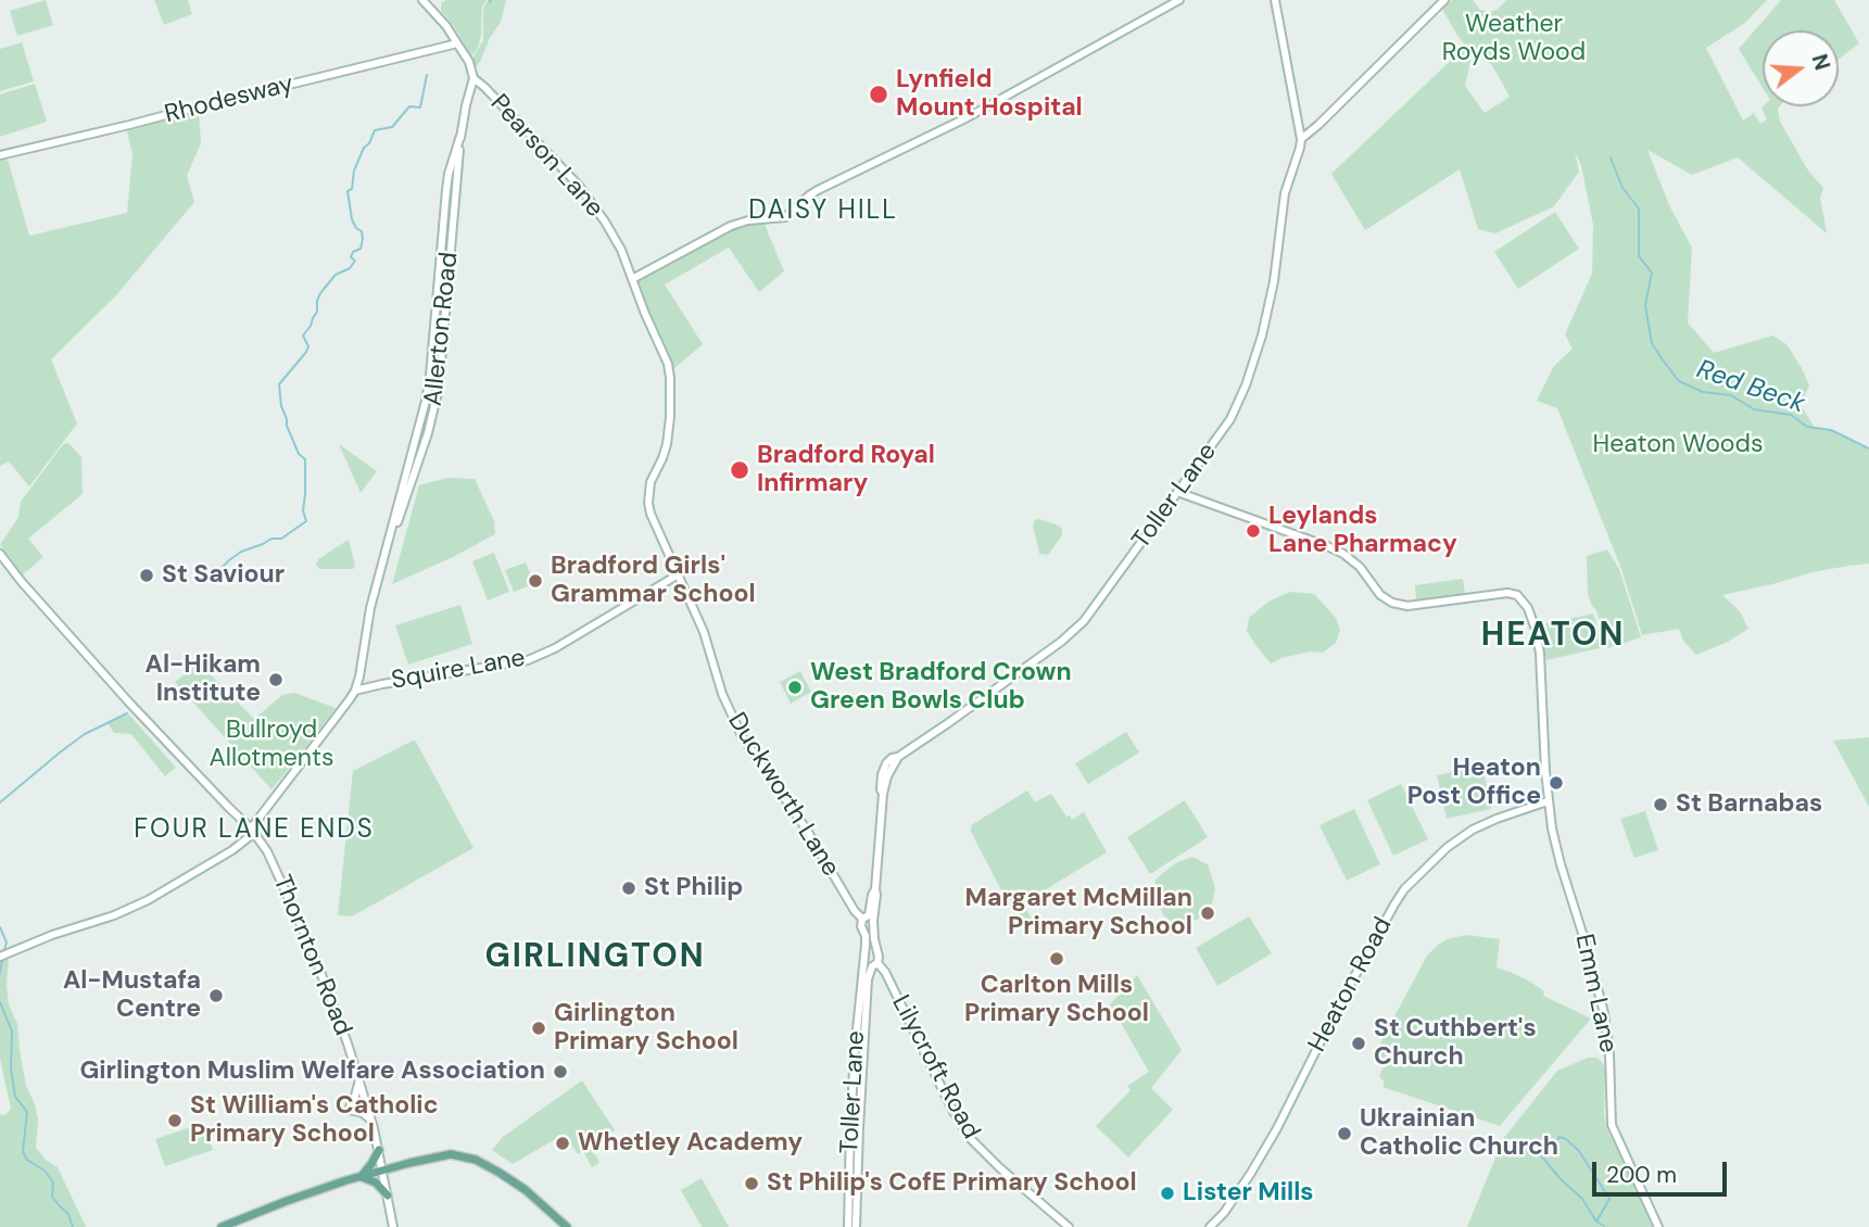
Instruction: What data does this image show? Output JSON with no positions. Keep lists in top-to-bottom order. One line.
{"streets":{"street":["Rhodesway","Pearson Lane","Allerton Road","Toller Lane","Squire Lane","Duckworth Lane","Thornton Road","Heaton Road","Emm Lane","Lilycroft Road"]},"crossings":[["Pearson Lane","Allerton Road"],["Pearson Lane","Duckworth Lane"],["Allerton Road","Squire Lane"],["Allerton Road","Thornton Road"],["Toller Lane","Duckworth Lane"],["Toller Lane","Emm Lane"],["Toller Lane","Lilycroft Road"],["Squire Lane","Duckworth Lane"],["Heaton Road","Emm Lane"]],"districts":["DAISY HILL","HEATON","FOUR LANE ENDS","GIRLINGTON"],"water":["Red Beck"],"parks":["Weather Royds Wood","Heaton Woods","Bullroyd Allotments"],"places":["Lynfield Mount Hospital","Bradford Royal Infirmary","Leylands Lane Pharmacy","St Saviour","Bradford Girls' Grammar School","Al-Hikam Institute","West Bradford Crown Green Bowls Club","Heaton Post Office","St Barnabas","St Philip","Margaret McMillan Primary School","Carlton Mills Primary School","Al-Mustafa Centre","Girlington Primary School","St Cuthbert's Church","Girlington Muslim Welfare Association","St William's Catholic Primary School","Ukrainian Catholic Church","Whetley Academy","St Philip's CofE Primary School","Lister Mills"],"scale_bar":"200 m","north":"right"}
